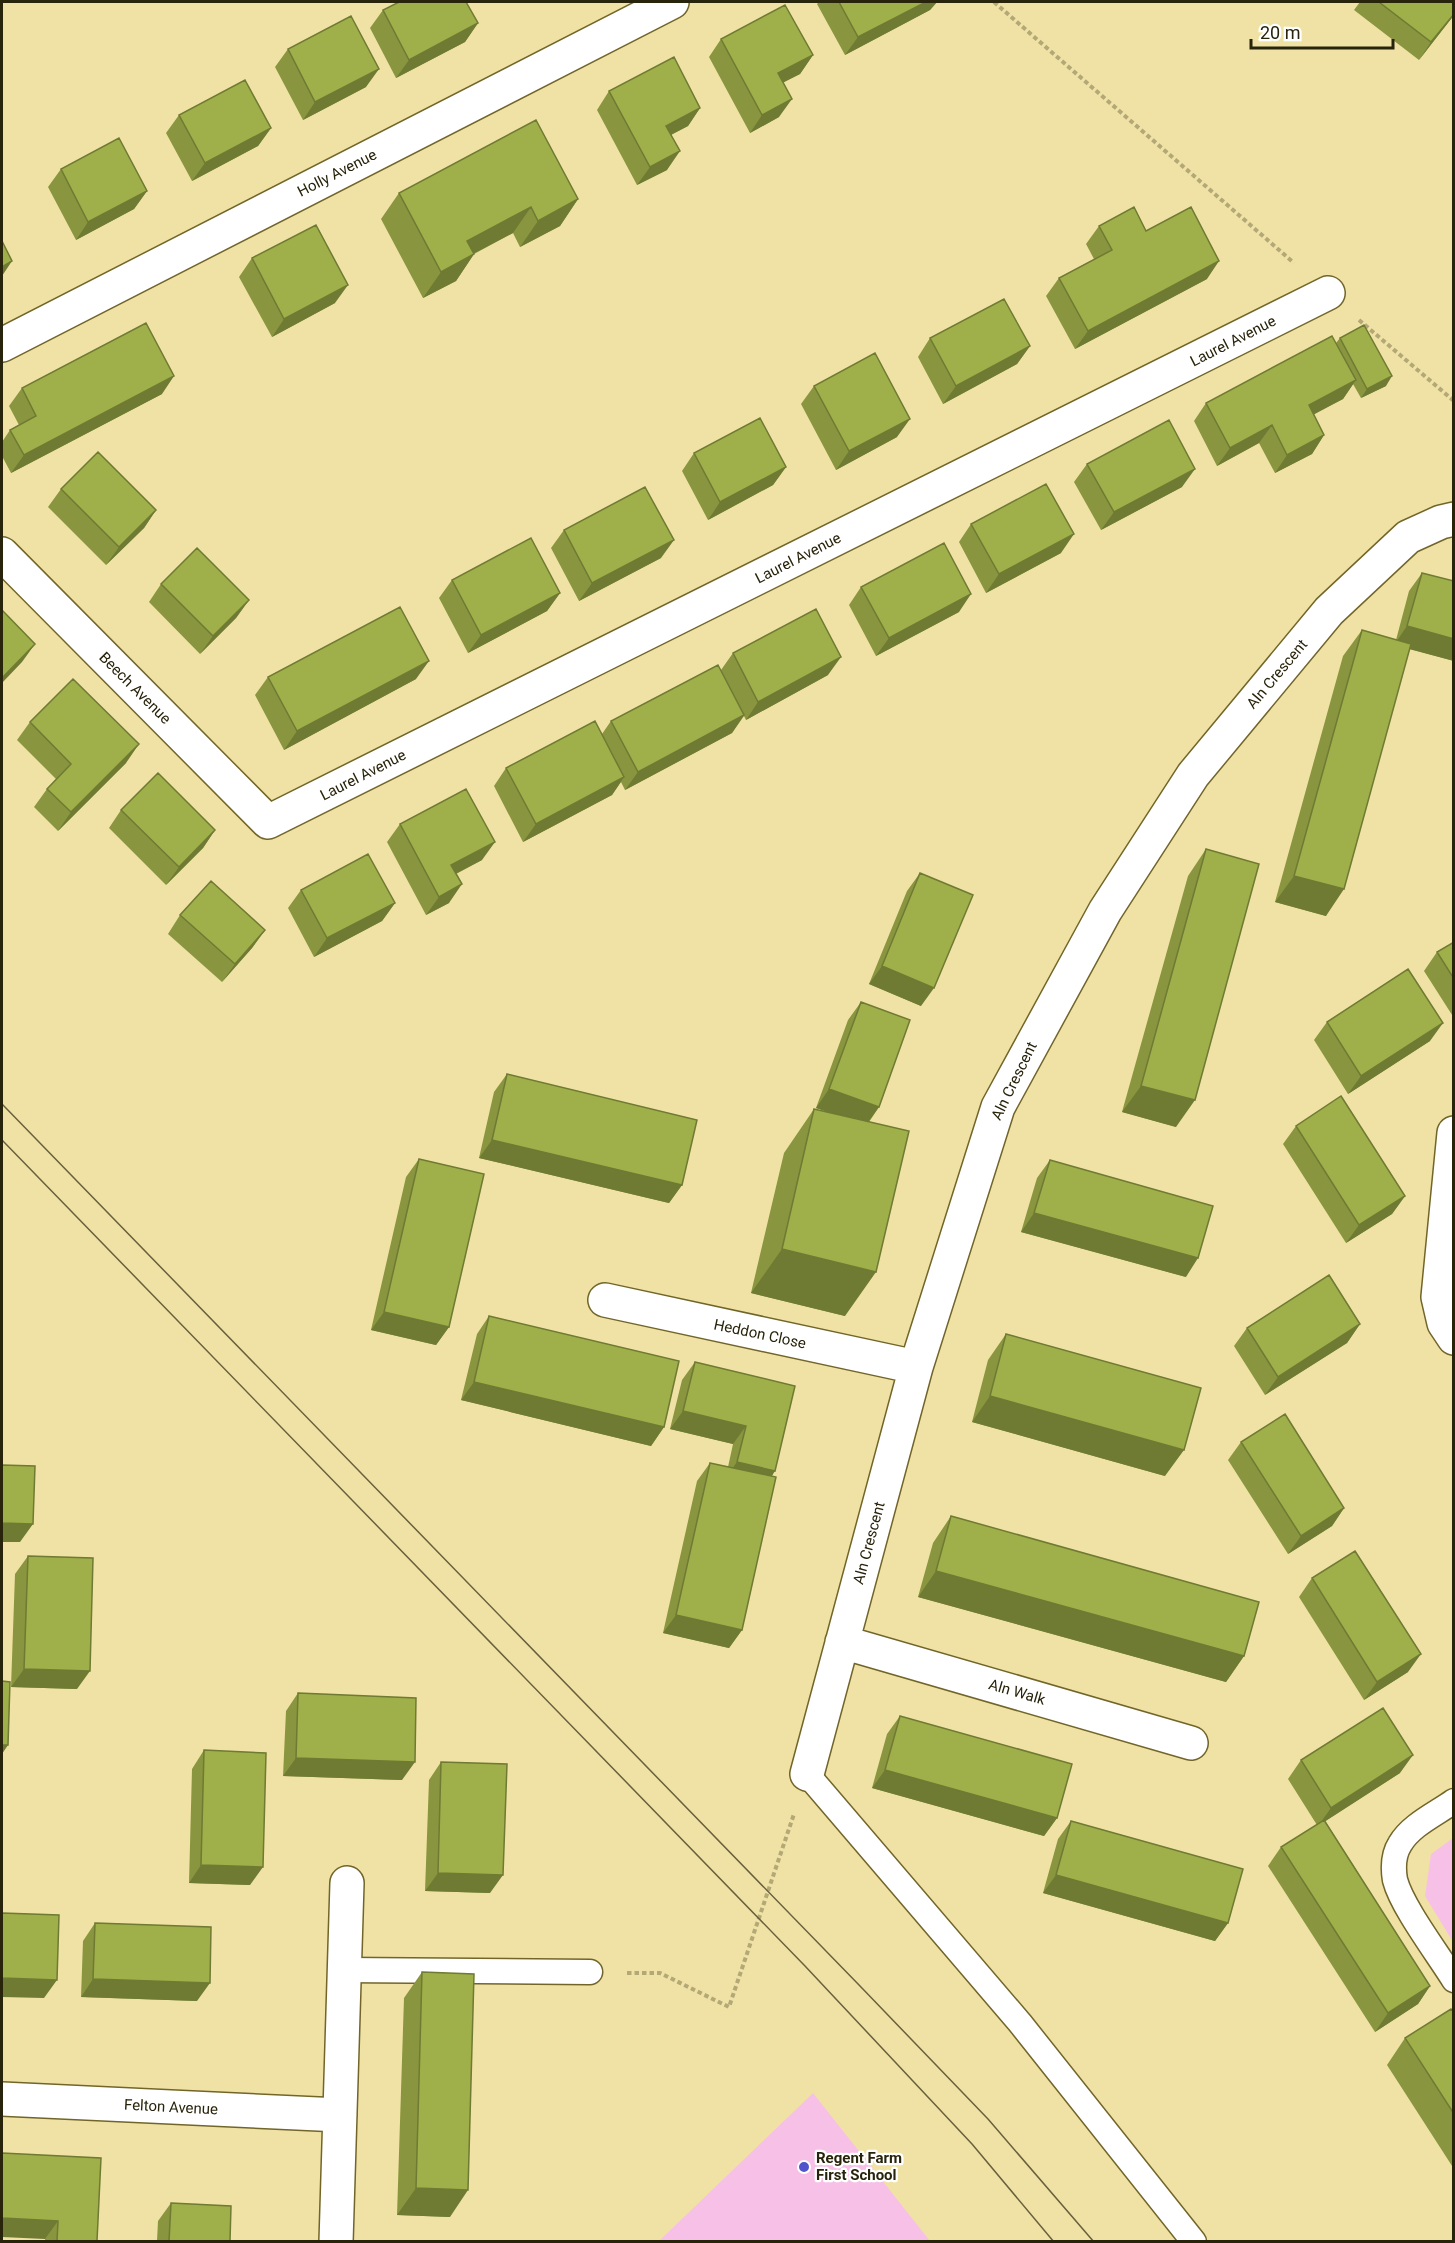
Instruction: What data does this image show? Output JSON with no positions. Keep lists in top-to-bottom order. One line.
{"streets":{"street":["Holly Avenue","Laurel Avenue","Aln Crescent","Beech Avenue","Heddon Close","Aln Walk","Felton Avenue"]},"crossings":[["Laurel Avenue","Beech Avenue"],["Aln Crescent","Heddon Close"],["Aln Crescent","Aln Walk"]],"places":["Regent Farm First School"],"scale_bar":"20 m"}
